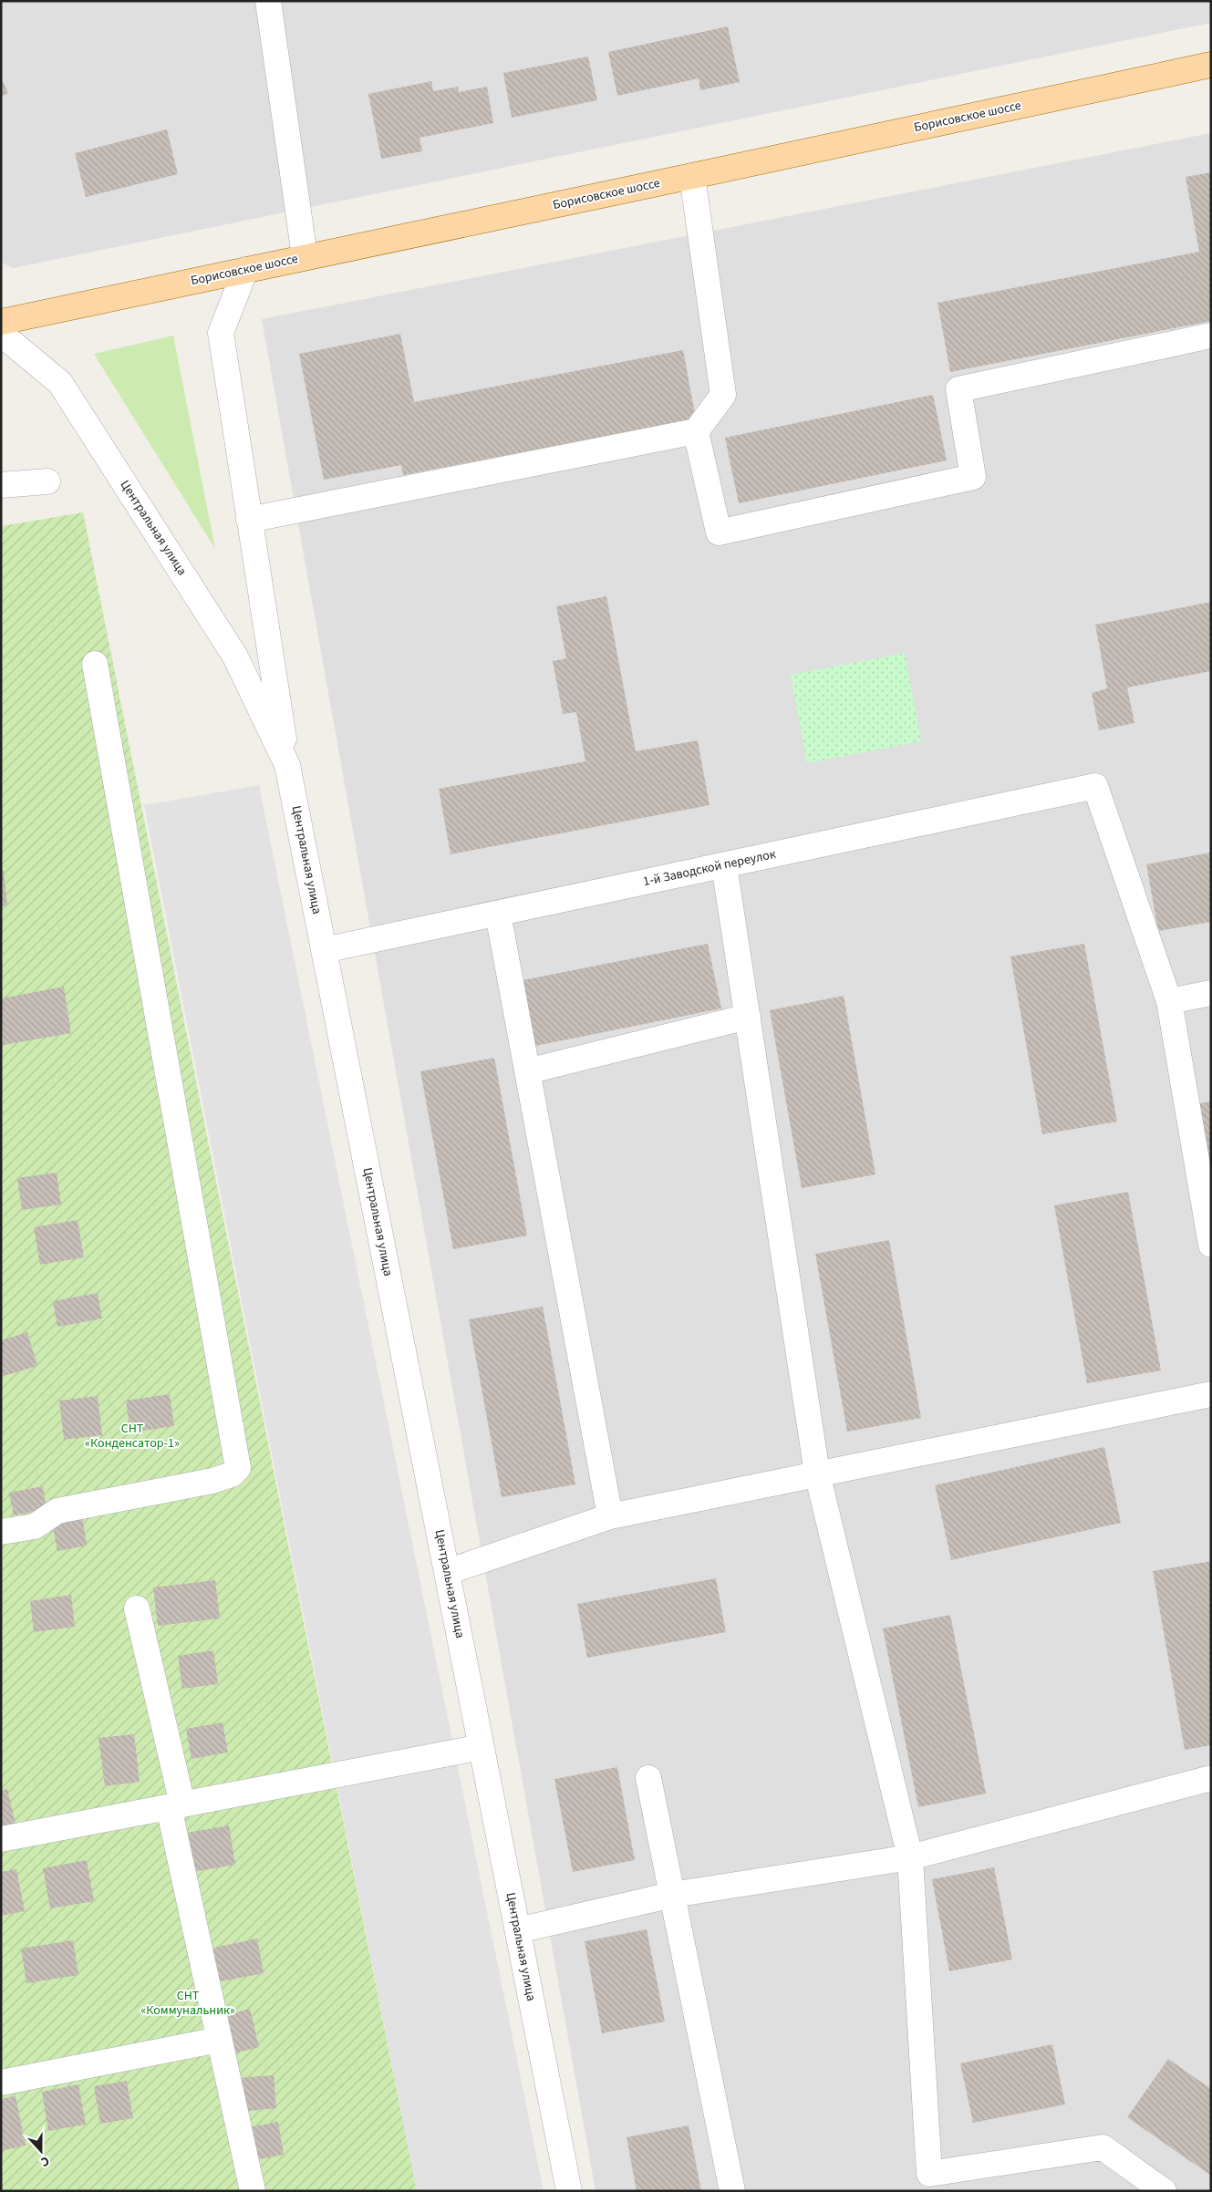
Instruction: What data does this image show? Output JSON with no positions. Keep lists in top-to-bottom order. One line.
{"streets":{"main road":["Борисовское шоссе"],"street":["Центральная улица","1-й Заводской переулок"]},"crossings":[["Центральная улица","1-й Заводской переулок"]],"parks":["СНТ «Конденсатор-1»","СНТ «Коммунальник»"],"north":"bottom"}
